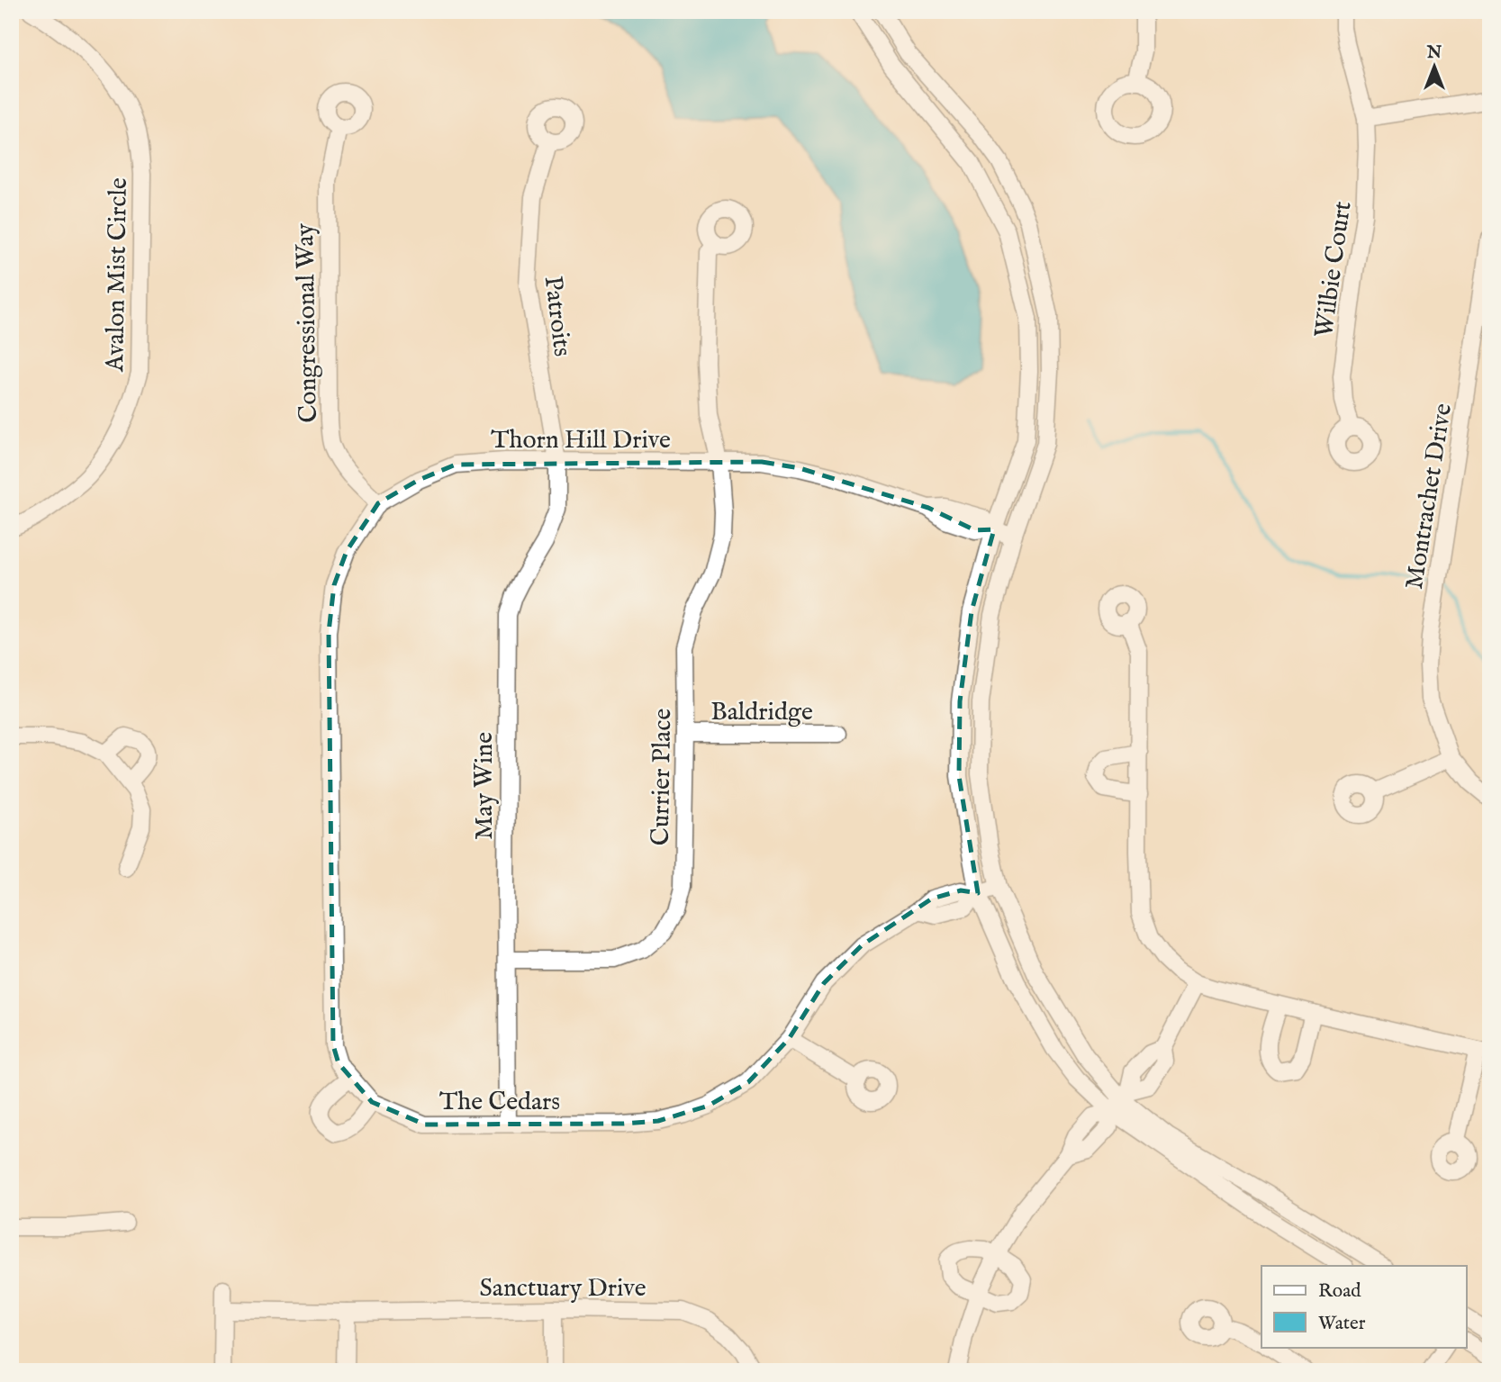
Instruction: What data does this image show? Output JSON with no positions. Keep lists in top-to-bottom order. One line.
{"streets":{"street":["Wilbie Court","Avalon Mist Circle","Patroits","Congressional Way","Thorn Hill Drive","Montrachet Drive","Baldridge","Currier Place","May Wine","The Cedars","Sanctuary Drive"]},"crossings":[["Patroits","Thorn Hill Drive"],["Patroits","May Wine"],["Congressional Way","Thorn Hill Drive"],["Thorn Hill Drive","Currier Place"],["Thorn Hill Drive","May Wine"],["Thorn Hill Drive","The Cedars"],["Baldridge","Currier Place"],["Currier Place","May Wine"],["May Wine","The Cedars"]],"legend":["Road","Water"],"north":"top"}
